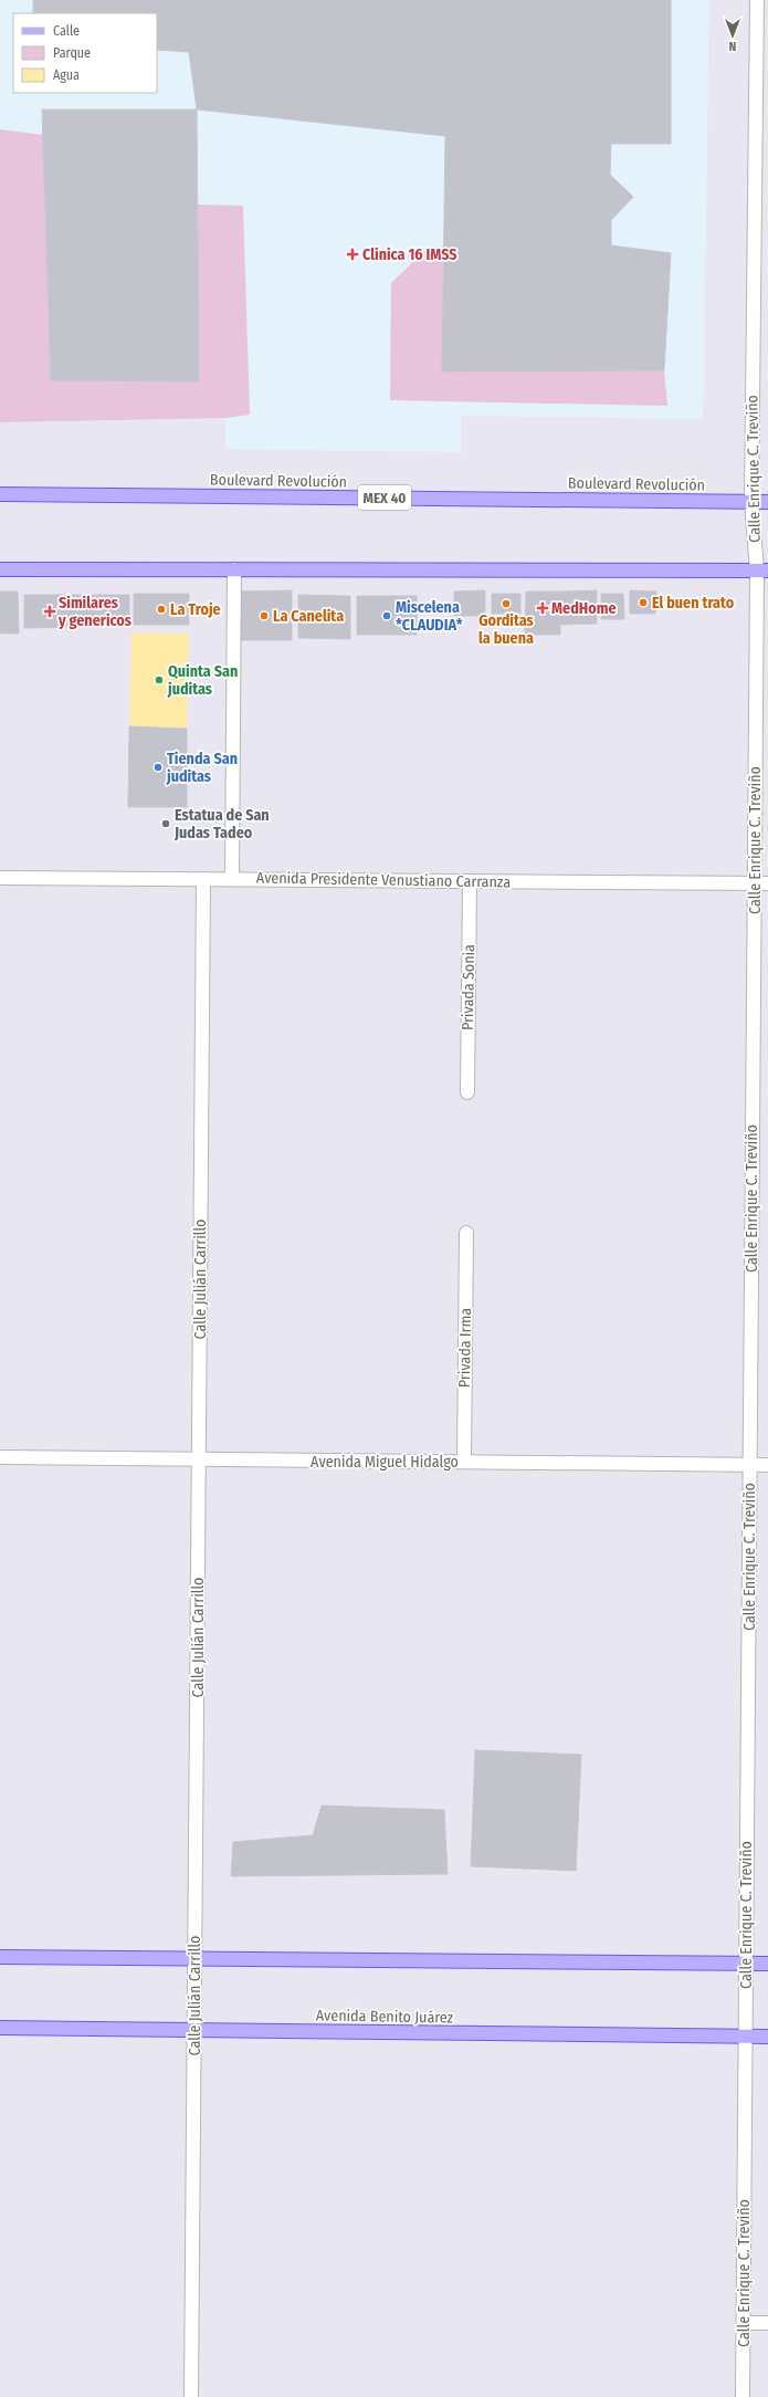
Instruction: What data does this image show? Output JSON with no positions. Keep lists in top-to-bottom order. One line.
{"streets":{"main road":["Boulevard Revolución","MEX 40","Avenida Benito Juárez"],"street":["Calle Enrique C. Treviño","Avenida Presidente Venustiano Carranza","Privada Sonia","Calle Julián Carrillo","Privada Irma","Avenida Miguel Hidalgo"]},"crossings":[["Calle Enrique C. Treviño","Boulevard Revolución"],["Calle Enrique C. Treviño","Avenida Presidente Venustiano Carranza"],["Calle Enrique C. Treviño","Avenida Miguel Hidalgo"],["Calle Enrique C. Treviño","Avenida Benito Juárez"],["Avenida Presidente Venustiano Carranza","Privada Sonia"],["Avenida Presidente Venustiano Carranza","Calle Julián Carrillo"],["Calle Julián Carrillo","Avenida Miguel Hidalgo"],["Calle Julián Carrillo","Avenida Benito Juárez"],["Privada Irma","Avenida Miguel Hidalgo"]],"places":{"health":["Clinica 16 IMSS","MedHome","Similares y genericos"],"other":["El buen trato","Gorditas la buena","La Troje","La Canelita","Miscelena *CLAUDIA*","Quinta San juditas","Tienda San juditas","Estatua de San Judas Tadeo"]},"legend":["Calle","Parque","Agua"],"north":"bottom"}
